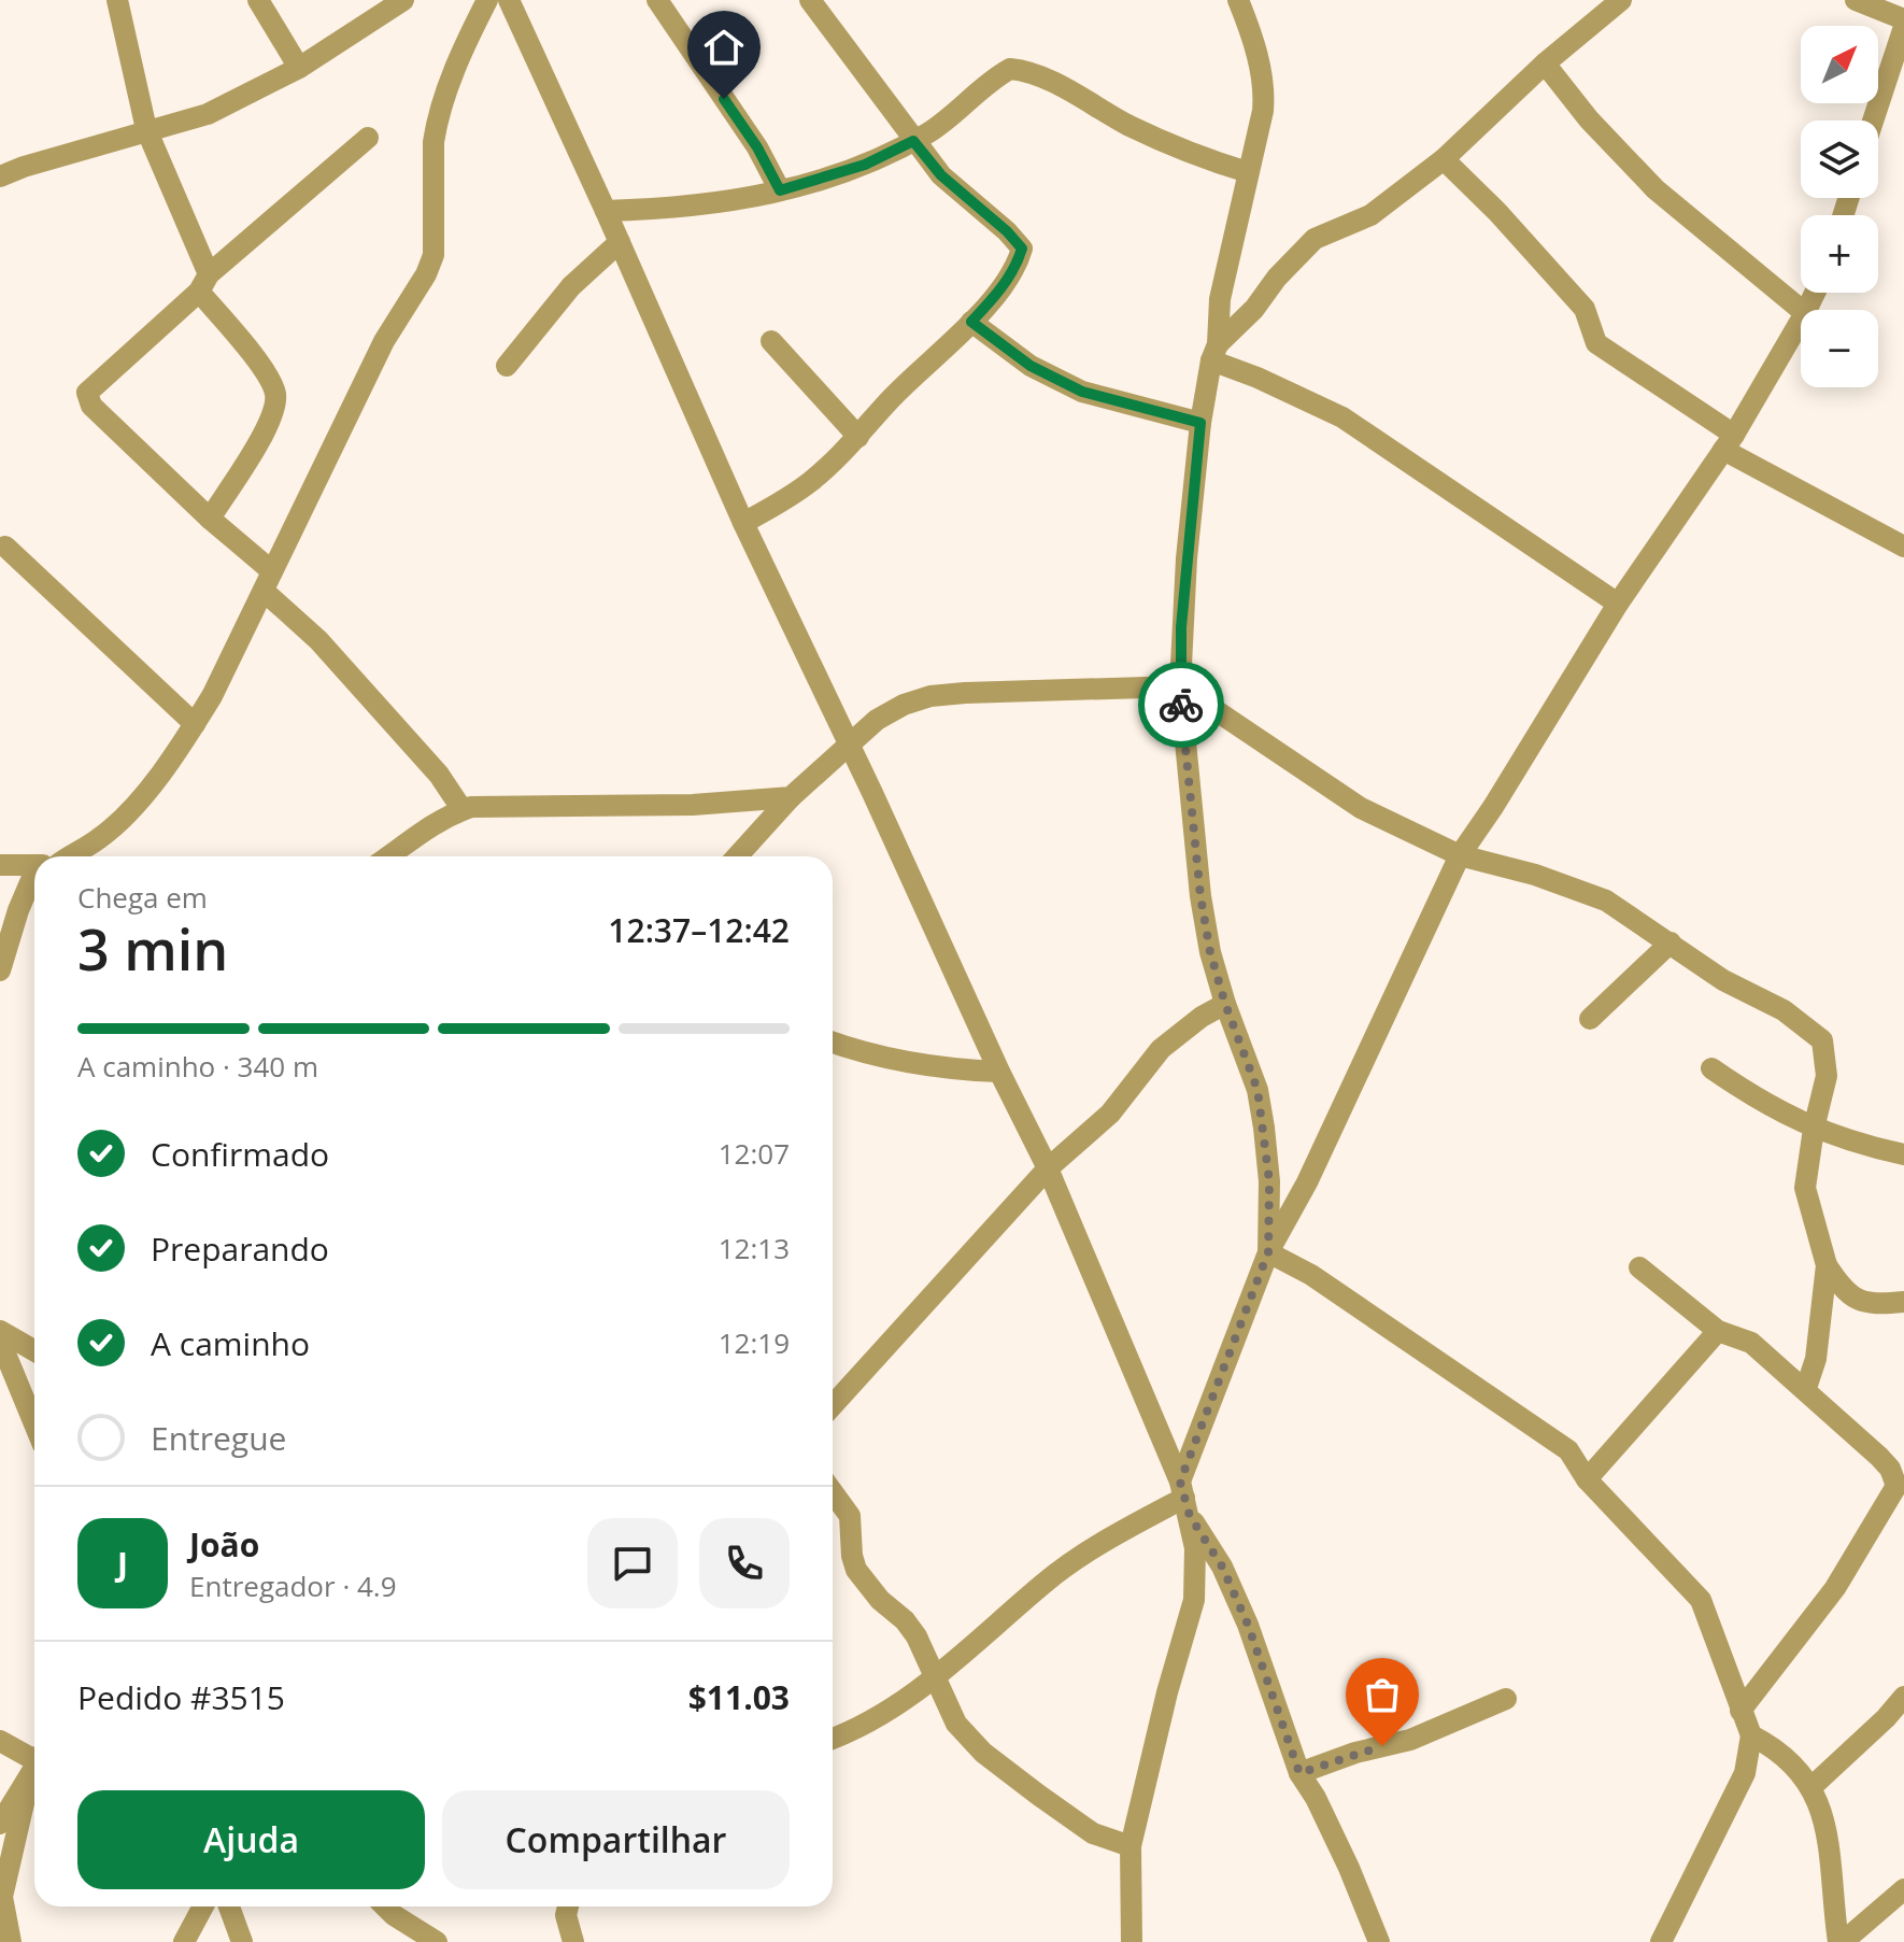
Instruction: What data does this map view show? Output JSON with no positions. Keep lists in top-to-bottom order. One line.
{"north":"top right","page":{"map_buttons":["+","−"],"heading":["3 min","Chega em","12:37–12:42"],"panel":["João","Entregador · 4.9","Pedido #3515","$11.03"],"bar":"A caminho · 340 m","list":[["Confirmado","12:07"],["Preparando","12:13"],["A caminho","12:19"],"Entregue"],"round":"J","buttons":["Ajuda","Compartilhar"]}}
